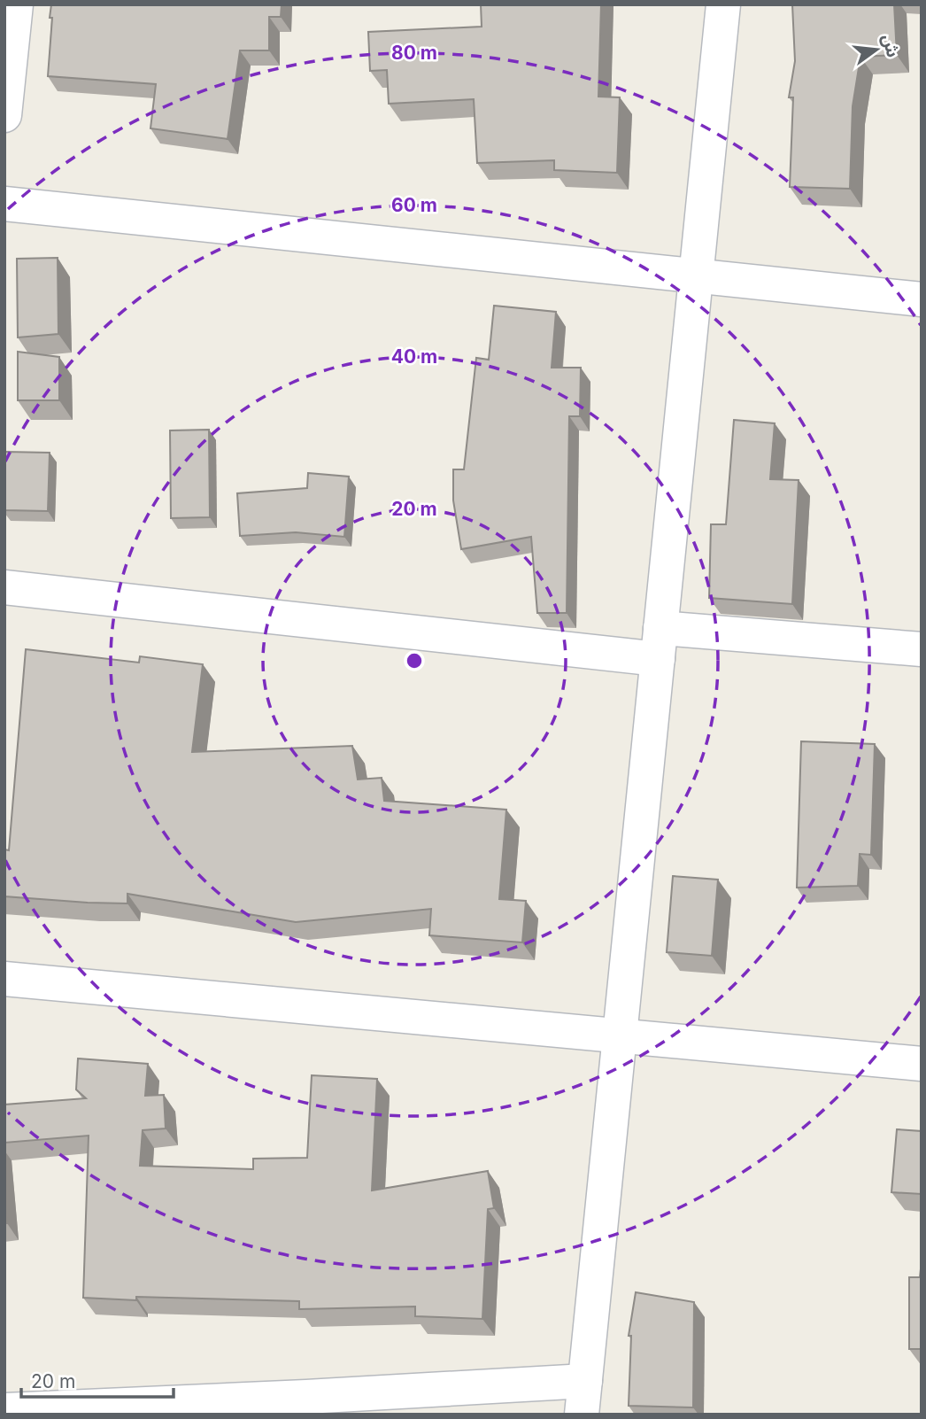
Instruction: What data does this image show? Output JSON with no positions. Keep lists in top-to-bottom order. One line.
{"scale_bar":"20 m","north":"right","rings":["80 m","60 m","40 m","20 m"]}
